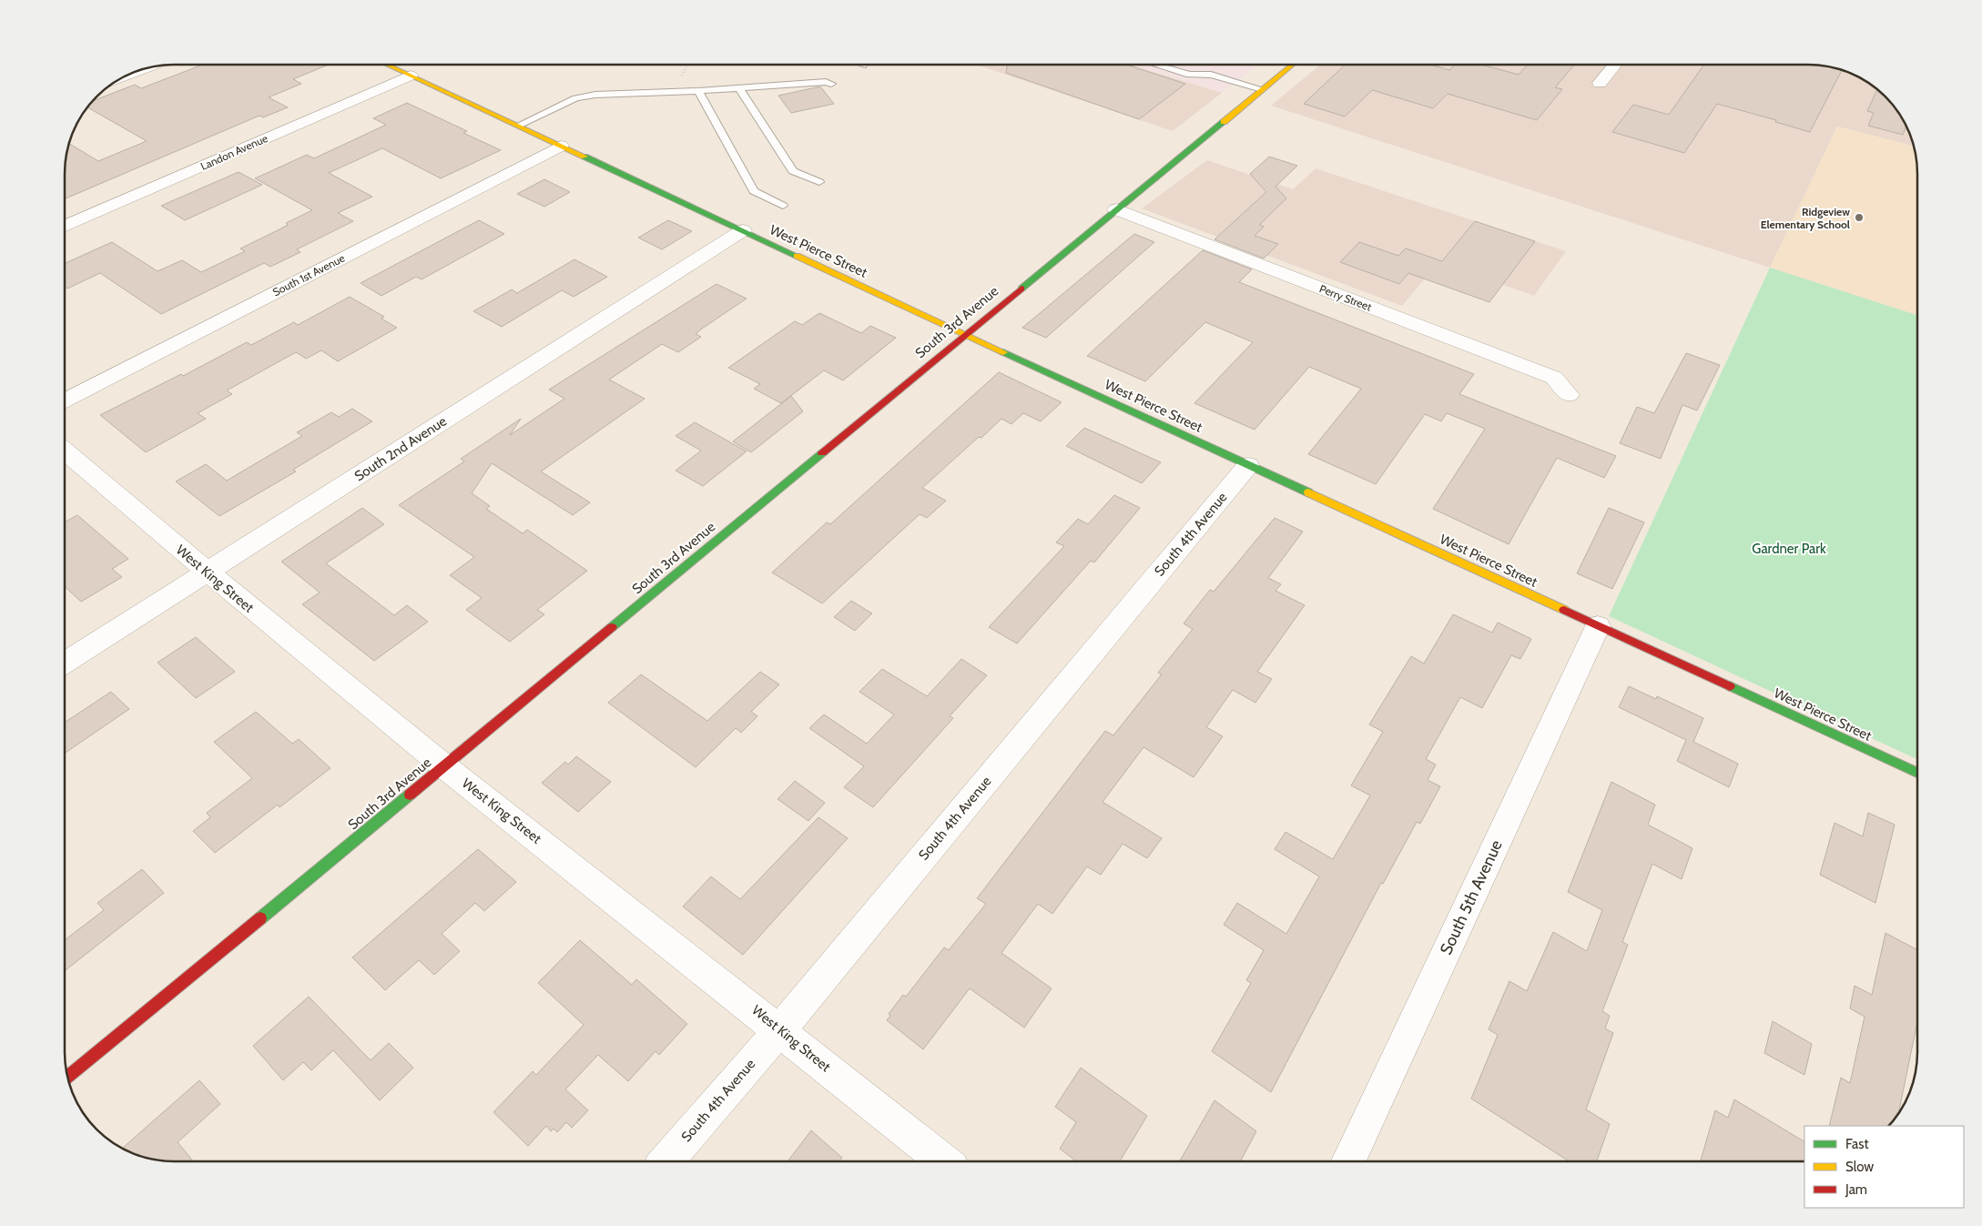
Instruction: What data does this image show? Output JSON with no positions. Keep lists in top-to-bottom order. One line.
{"streets":{"street":["Landon Avenue","West Pierce Street","South 1st Avenue","Perry Street","South 3rd Avenue","South 2nd Avenue","South 4th Avenue","West King Street","South 5th Avenue"]},"crossings":[["Landon Avenue","West Pierce Street"],["West Pierce Street","South 1st Avenue"],["West Pierce Street","South 3rd Avenue"],["West Pierce Street","South 2nd Avenue"],["West Pierce Street","South 4th Avenue"],["West Pierce Street","South 5th Avenue"],["Perry Street","South 3rd Avenue"],["South 3rd Avenue","West King Street"],["South 2nd Avenue","West King Street"],["South 4th Avenue","West King Street"]],"parks":["Gardner Park"],"places":["Ridgeview Elementary School"],"legend":["Fast","Slow","Jam"]}
